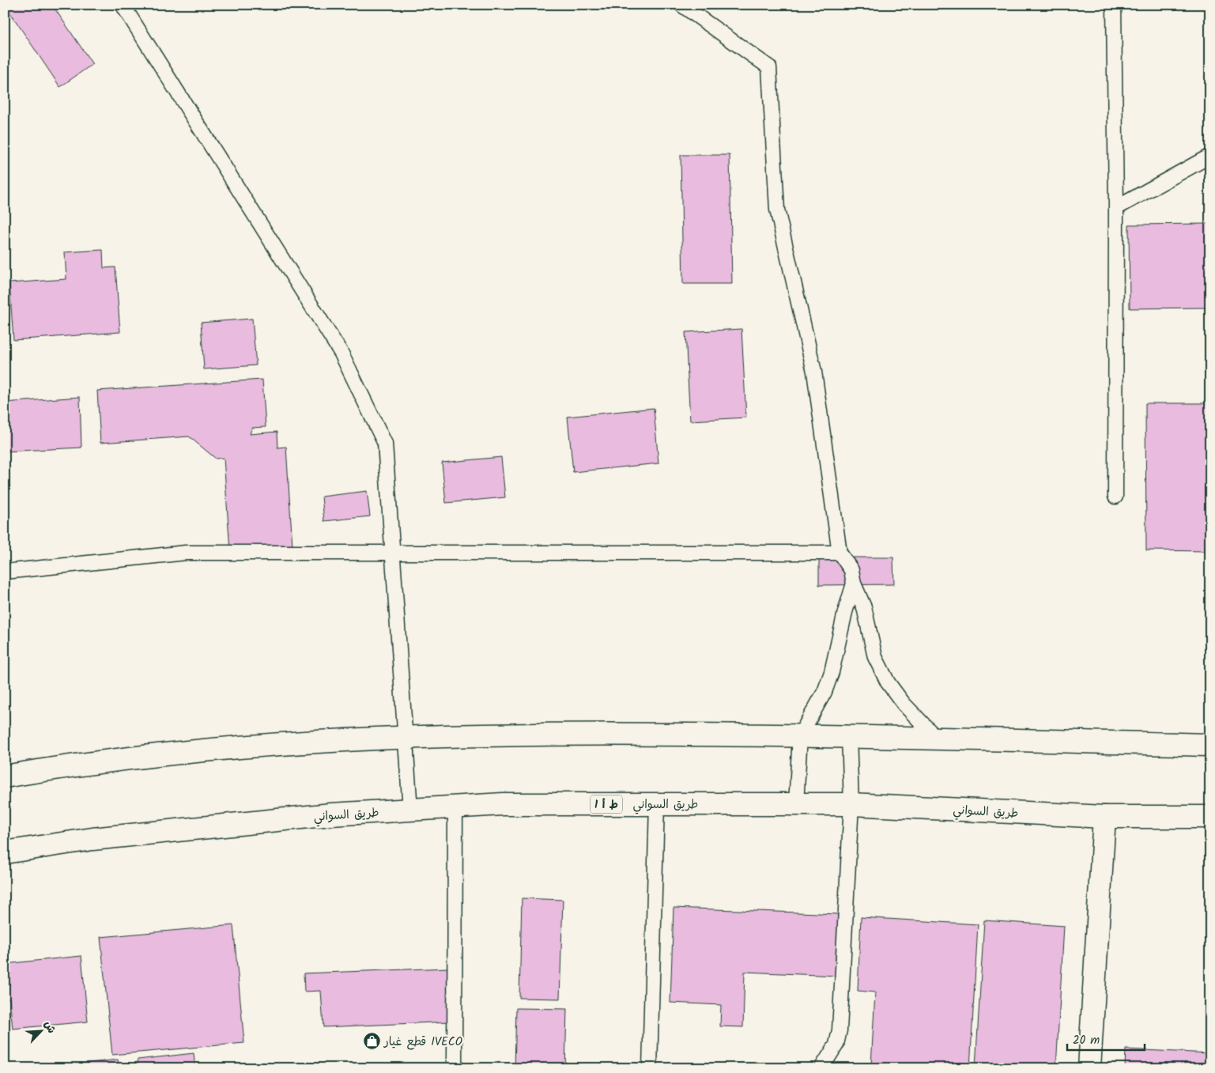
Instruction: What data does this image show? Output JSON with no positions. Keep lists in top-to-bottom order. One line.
{"streets":{"main road":["ط أ 1","طريق السواني"]},"places":{"shop":["قطع غيار IVECO"]},"scale_bar":"20 m","north":"top right"}
